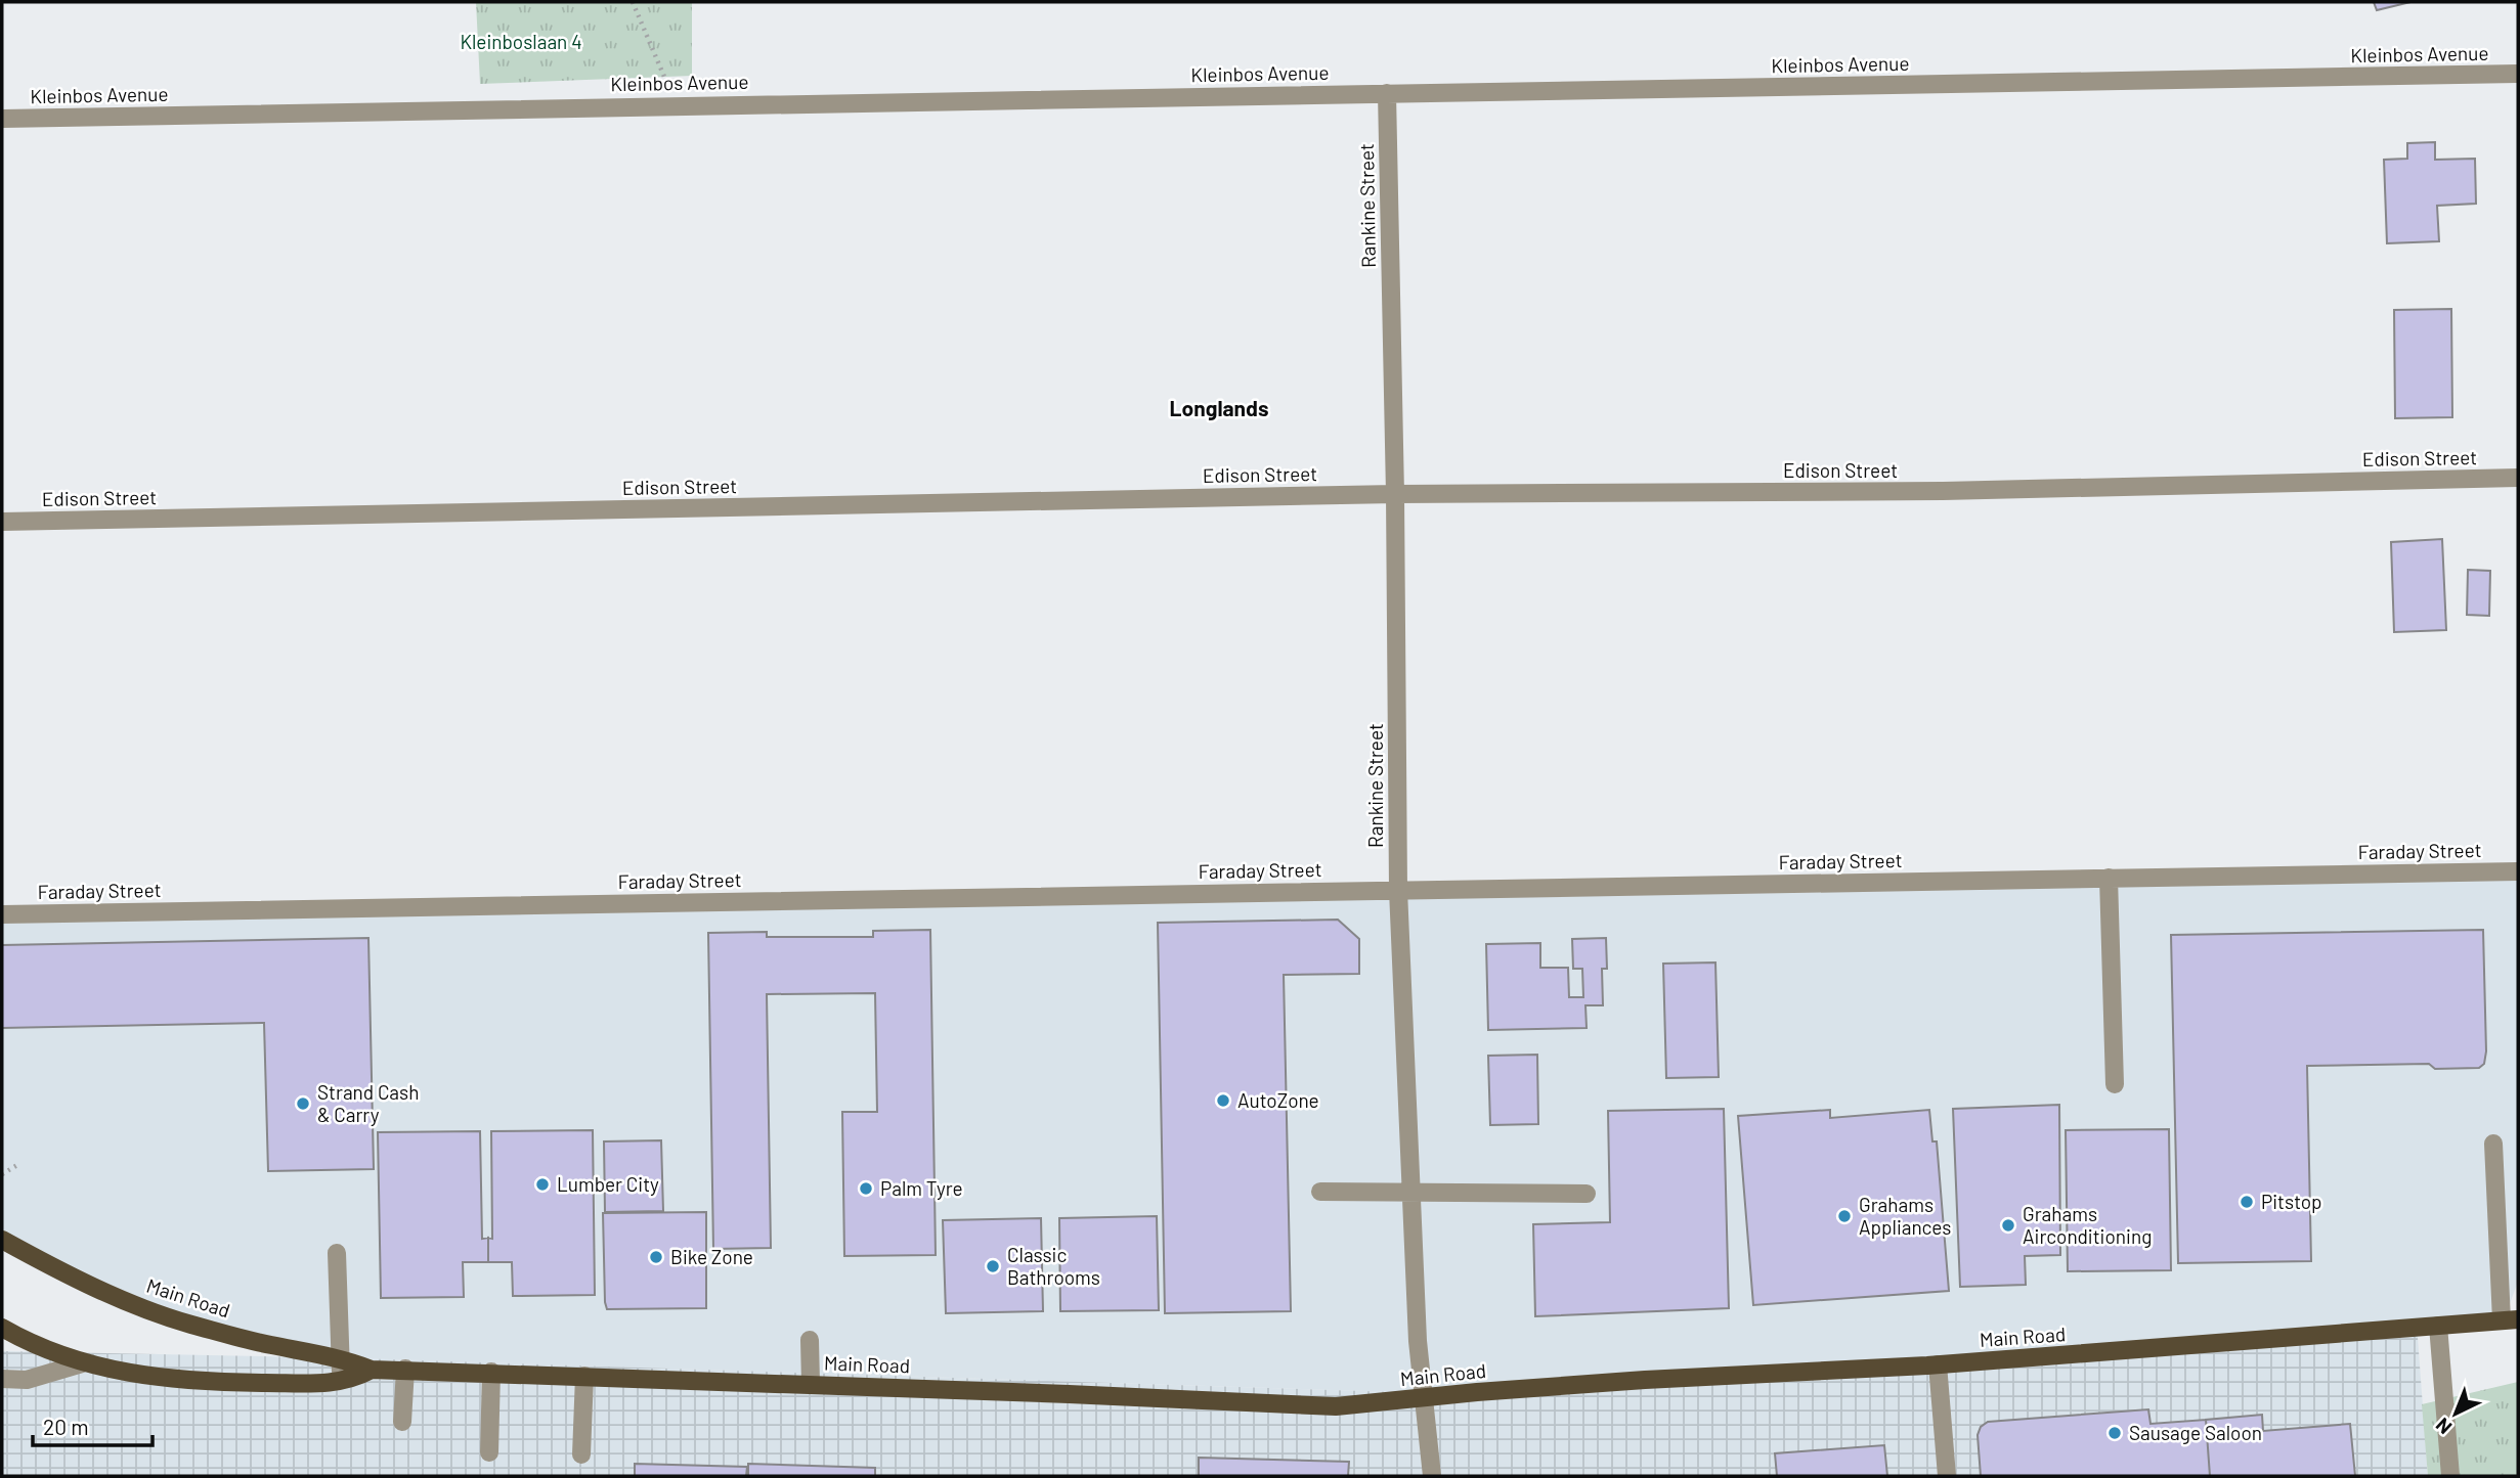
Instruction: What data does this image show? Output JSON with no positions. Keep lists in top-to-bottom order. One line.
{"streets":{"main road":["Main Road"],"street":["Kleinbos Avenue","Rankine Street","Edison Street","Faraday Street"]},"crossings":[["Kleinbos Avenue","Rankine Street"],["Rankine Street","Edison Street"],["Rankine Street","Faraday Street"],["Rankine Street","Main Road"]],"districts":["Longlands"],"parks":["Kleinboslaan 4"],"places":["AutoZone","Strand Cash & Carry","Lumber City","Palm Tyre","Pitstop","Grahams Appliances","Grahams Airconditioning","Bike Zone","Classic Bathrooms","Sausage Saloon"],"scale_bar":"20 m","north":"bottom left"}
